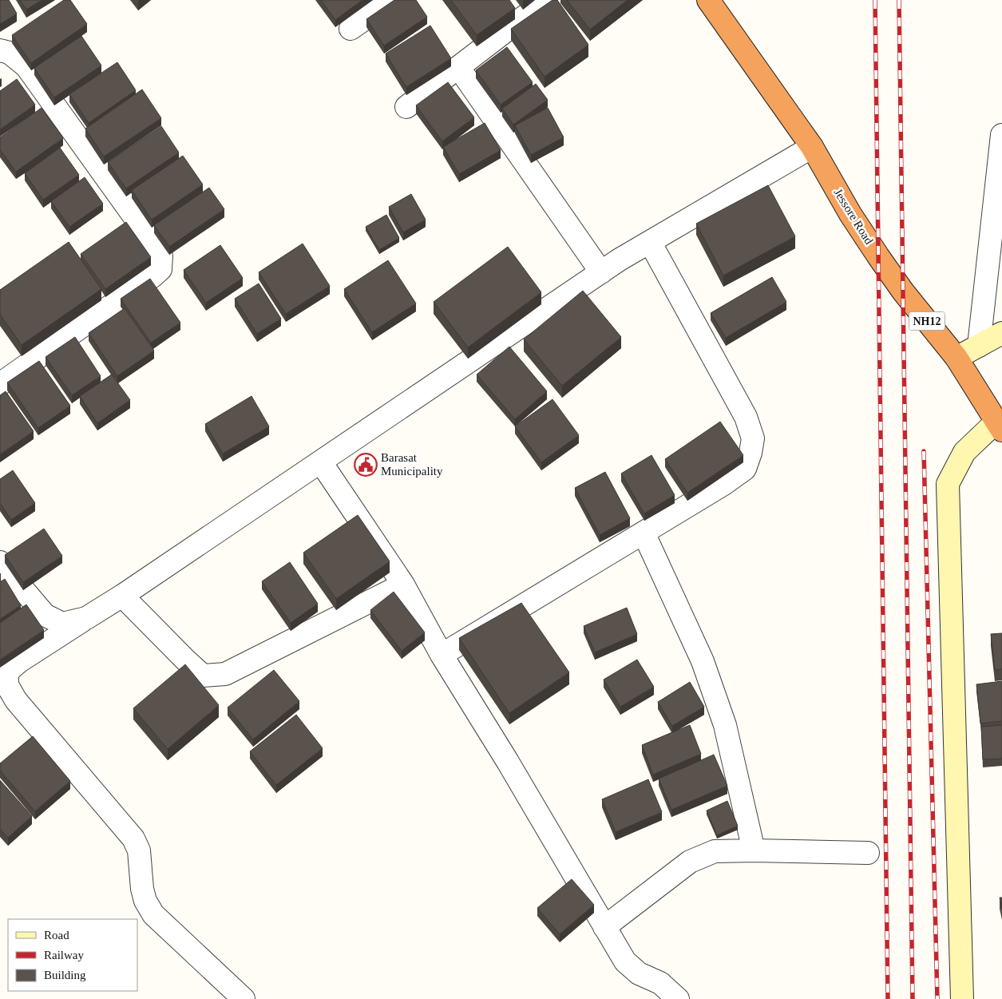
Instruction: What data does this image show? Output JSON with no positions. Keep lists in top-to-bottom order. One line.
{"streets":{"highway":["Jessore Road","NH12"]},"places":{"public building":["Barasat Municipality"]},"legend":["Road","Railway","Building"]}
